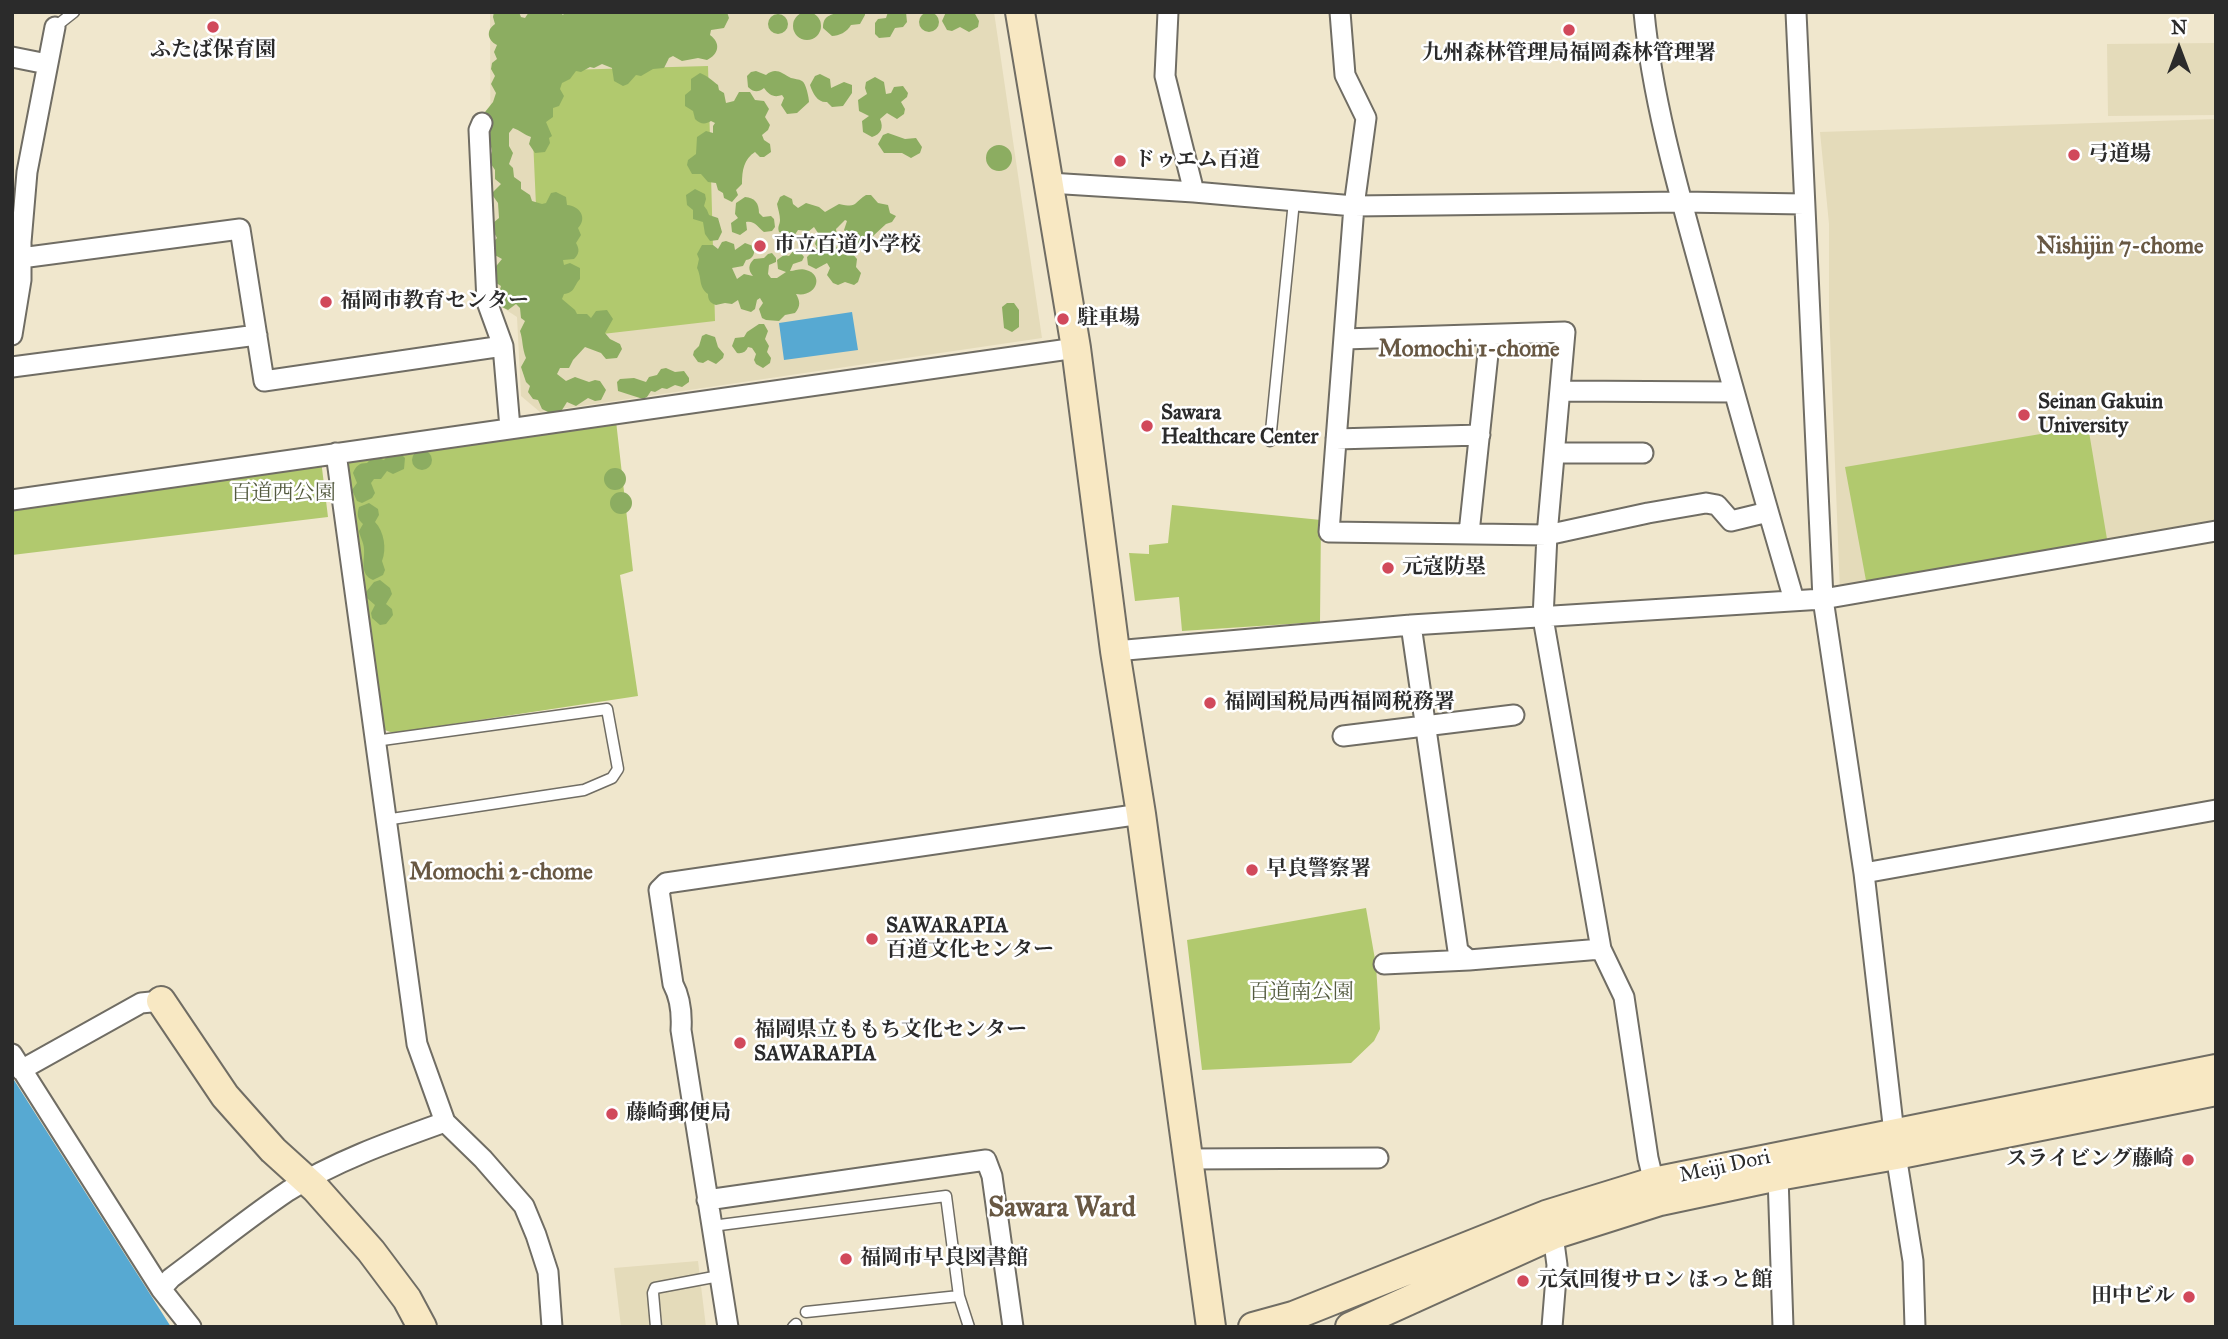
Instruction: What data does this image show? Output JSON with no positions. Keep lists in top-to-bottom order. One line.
{"streets":{"street":["Meiji Dori"]},"districts":["Nishijin 7-chome","Momochi 1-chome","Momochi 2-chome","Sawara Ward"],"parks":["百道西公園","百道南公園"],"places":["ふたば保育園","九州森林管理局福岡森林管理署","弓道場","ドゥエム百道","市立百道小学校","福岡市教育センター","駐車場","Seinan Gakuin University","Sawara Healthcare Center","元寇防塁","福岡国税局西福岡税務署","早良警察署","SAWARAPIA 百道文化センター","福岡県立ももち文化センター SAWARAPIA","藤崎郵便局","スライビング藤崎","福岡市早良図書館","元気回復サロン ほっと館","田中ビル"],"north":"top"}
